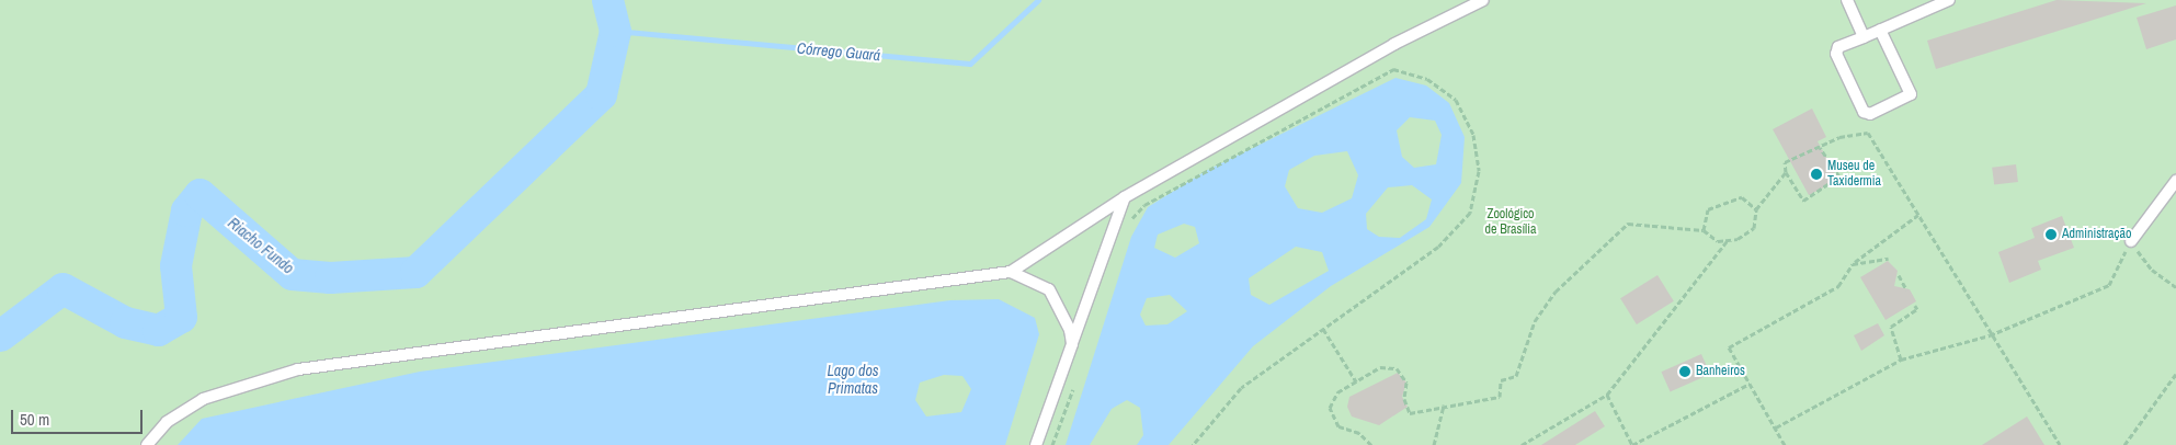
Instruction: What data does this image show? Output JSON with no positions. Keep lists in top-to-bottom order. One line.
{"water":["Córrego Guará","Riacho Fundo","Lago dos Primatas"],"parks":["Zoológico de Brasília"],"places":["Museu de Taxidermia","Administração","Banheiros"],"scale_bar":"50 m"}
